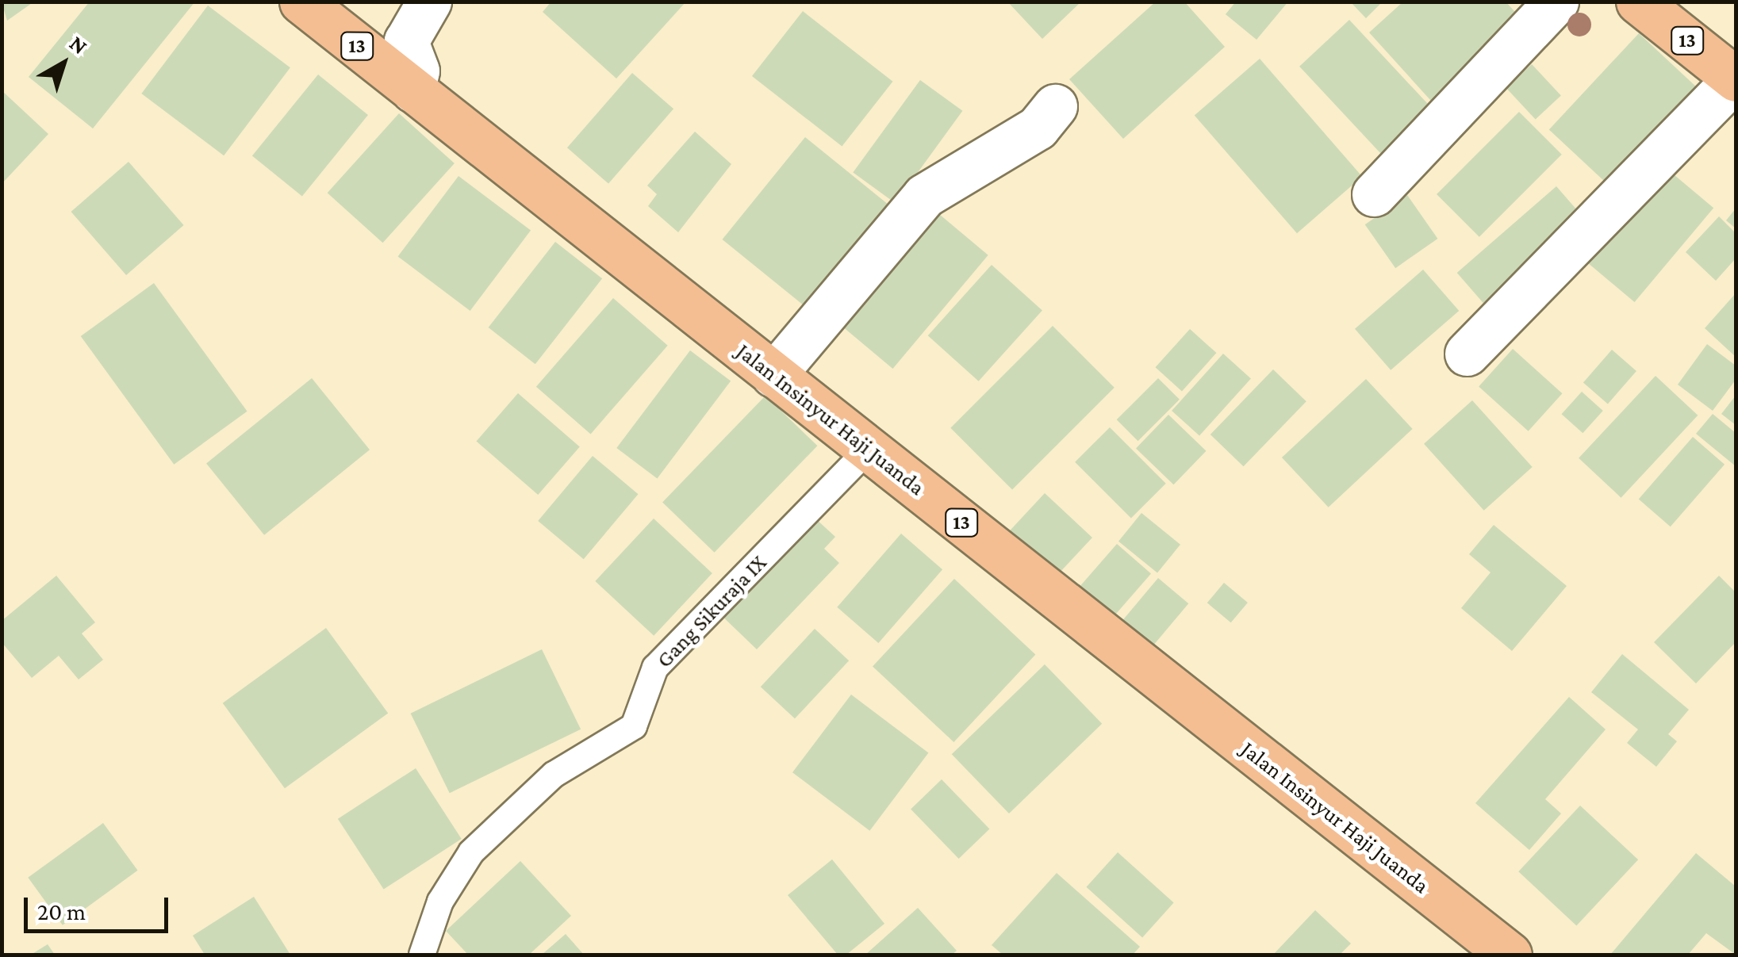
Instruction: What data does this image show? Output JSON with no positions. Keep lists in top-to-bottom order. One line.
{"streets":{"highway":["13","Jalan Insinyur Haji Juanda"],"lane":["Gang Sikuraja IX"]},"crossings":[["Jalan Insinyur Haji Juanda","Gang Sikuraja IX"]],"scale_bar":"20 m","north":"top right"}
